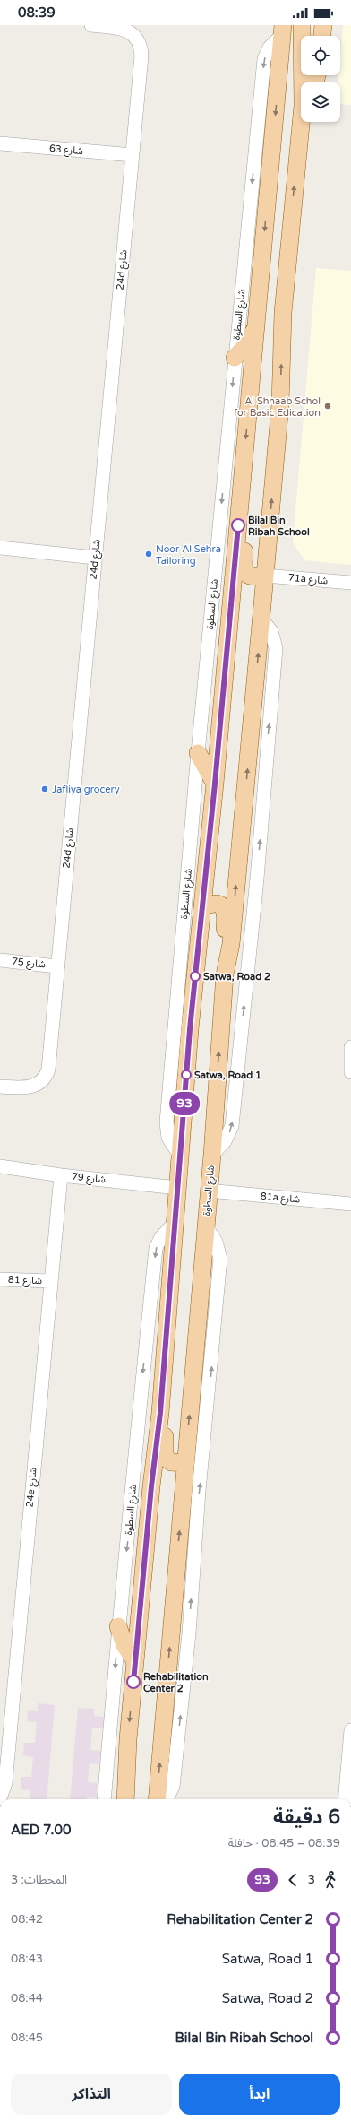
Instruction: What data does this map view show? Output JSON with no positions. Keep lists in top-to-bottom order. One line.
{"streets":{"main road":["شارع السطوة"],"street":["شارع 63","24d شارع","71a شارع","شارع 75","شارع 79","81a شارع","شارع 81","24e شارع"]},"crossings":[["شارع 63","24d شارع"],["24d شارع","شارع 75"],["شارع السطوة","71a شارع"],["شارع السطوة","شارع 79"],["شارع السطوة","81a شارع"],["شارع 79","24e شارع"],["شارع 81","24e شارع"]],"places":["Al Shhaab Schol for Basic Edication","Bilal Bin Ribah School","Noor Al Sehra Tailoring","Jafliya grocery","Satwa, Road 2","Satwa, Road 1","Rehabilitation Center 2"],"lines":["bus line 93"],"page":{"status":"08:39","on_map":"93","heading":["6 دقيقة","08:39 – 08:45 · حافلة","AED 7.00"],"legs":["3","93","المحطات: 3"],"list":[{"name":"Rehabilitation Center 2","value":"08:42"},{"name":"Satwa, Road 1","value":"08:43"},{"name":"Satwa, Road 2","value":"08:44"},{"name":"Bilal Bin Ribah School","value":"08:45"}],"buttons":["ابدأ","التذاكر"]}}
